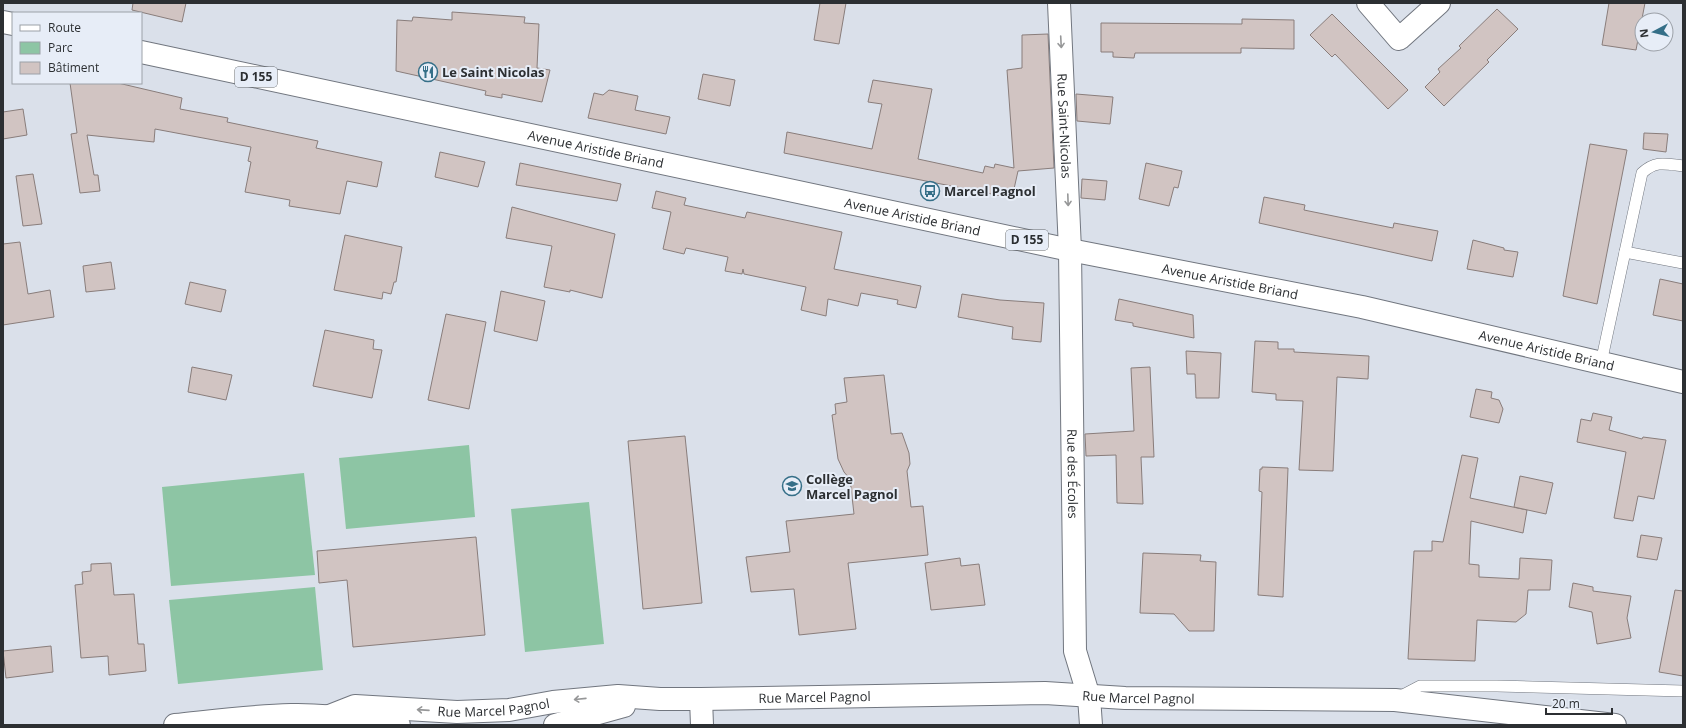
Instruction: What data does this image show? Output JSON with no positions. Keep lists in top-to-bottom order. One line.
{"streets":{"street":["D 155","Rue Saint-Nicolas","Avenue Aristide Briand","Rue des Écoles","Rue Marcel Pagnol"]},"crossings":[["Rue Saint-Nicolas","Avenue Aristide Briand"],["Rue Saint-Nicolas","Rue des Écoles"],["Avenue Aristide Briand","Rue des Écoles"],["Rue des Écoles","Rue Marcel Pagnol"]],"one_way":["Rue Saint-Nicolas"],"places":{"restaurant":["Le Saint Nicolas"],"bus stop":["Marcel Pagnol"],"school or university":["Collège Marcel Pagnol"]},"legend":["Route","Parc","Bâtiment"],"scale_bar":"20 m","north":"left"}
